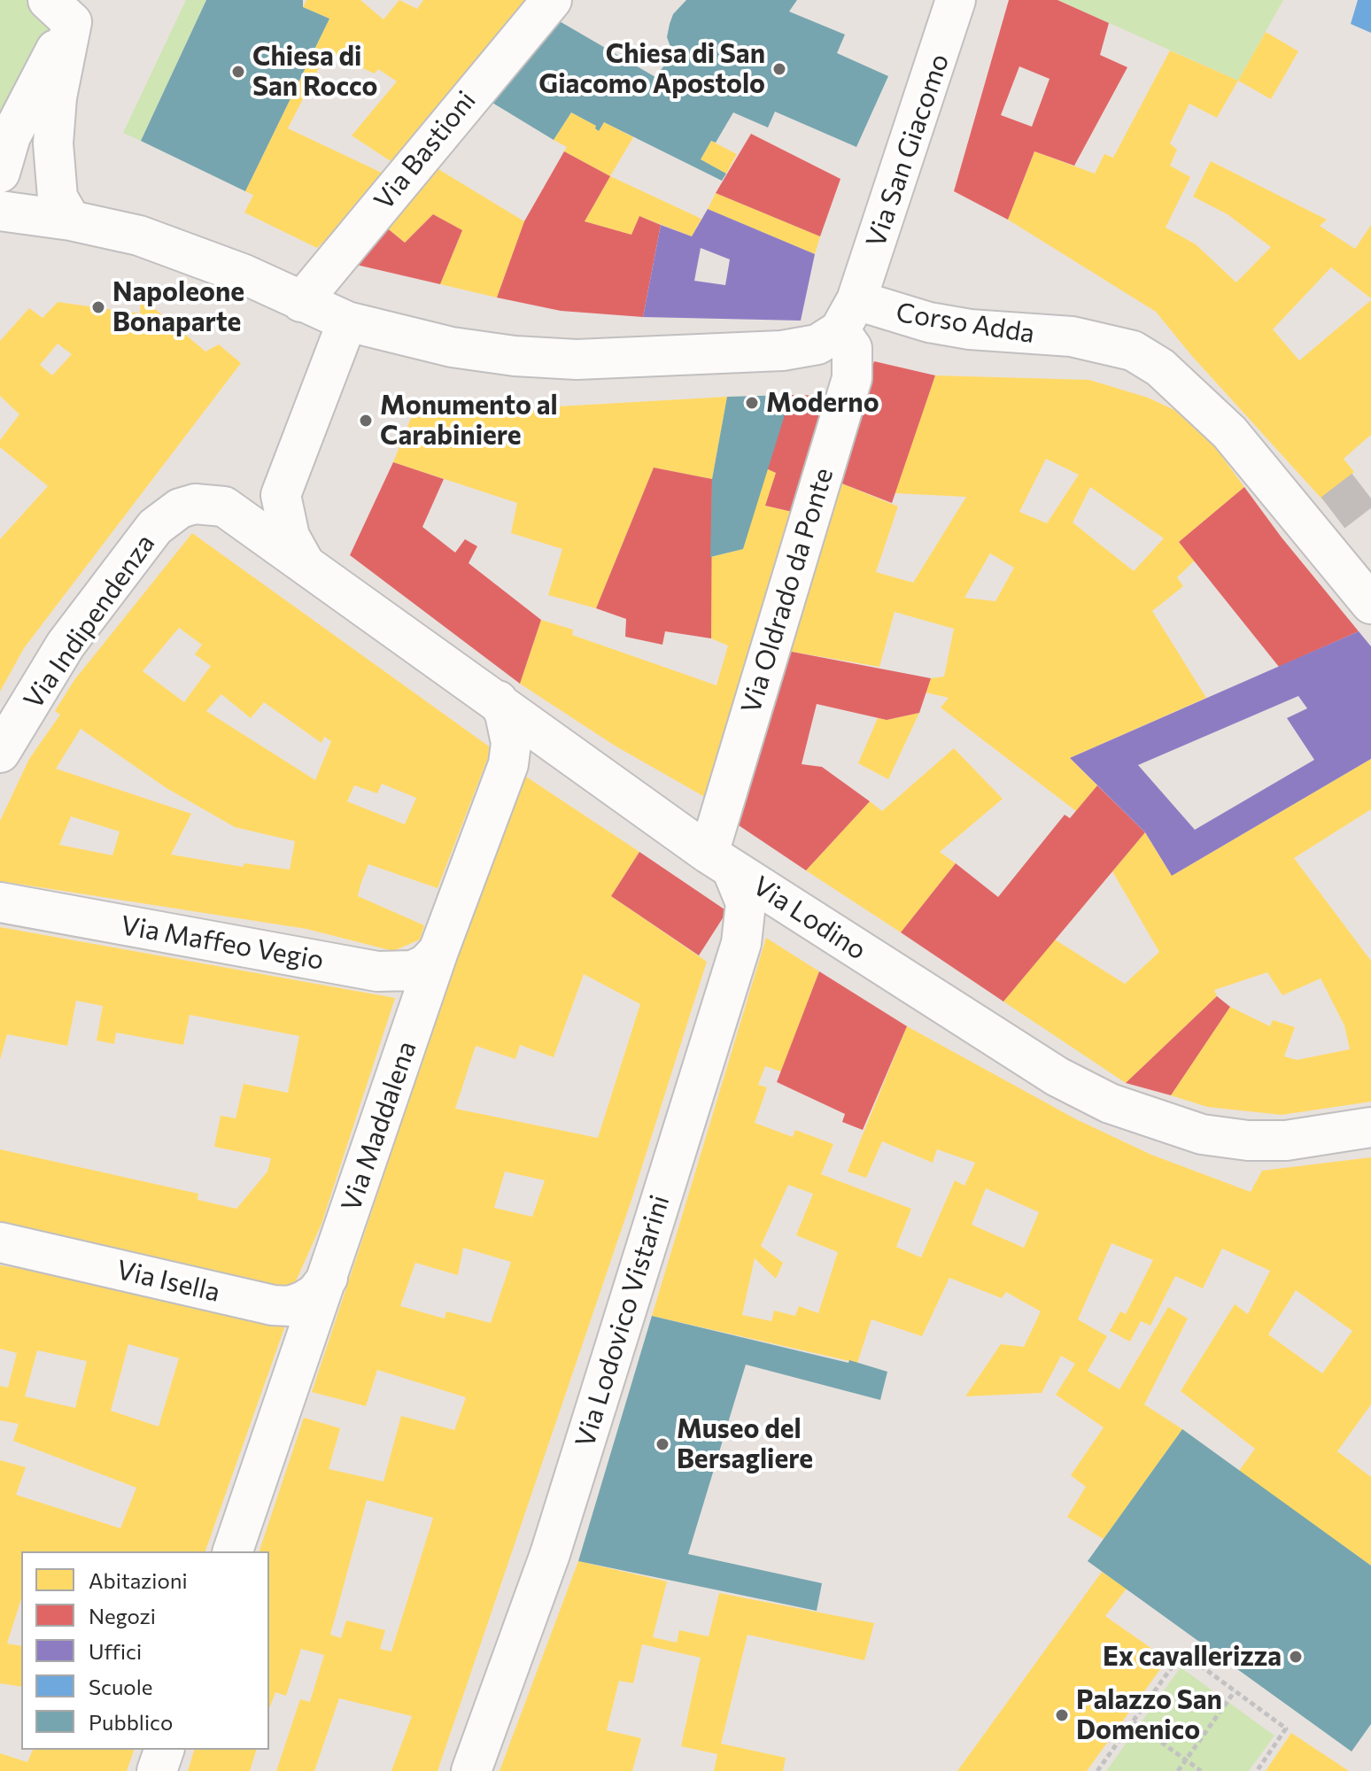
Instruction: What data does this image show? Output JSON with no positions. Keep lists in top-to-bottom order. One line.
{"streets":{"street":["Via Bastioni","Via San Giacomo","Corso Adda","Via Oldrado da Ponte","Via Indipendenza","Via Lodino","Via Maffeo Vegio","Via Maddalena","Via Isella","Via Lodovico Vistarini"]},"crossings":[["Via San Giacomo","Corso Adda"],["Via San Giacomo","Via Oldrado da Ponte"],["Corso Adda","Via Oldrado da Ponte"],["Via Oldrado da Ponte","Via Lodino"],["Via Oldrado da Ponte","Via Lodovico Vistarini"],["Via Indipendenza","Via Lodino"],["Via Lodino","Via Maddalena"],["Via Lodino","Via Lodovico Vistarini"],["Via Maffeo Vegio","Via Maddalena"],["Via Maddalena","Via Isella"]],"places":["Chiesa di San Giacomo Apostolo","Chiesa di San Rocco","Napoleone Bonaparte","Moderno","Monumento al Carabiniere","Museo del Bersagliere","Ex cavallerizza","Palazzo San Domenico"],"legend":["Abitazioni","Negozi","Uffici","Scuole","Pubblico"]}
